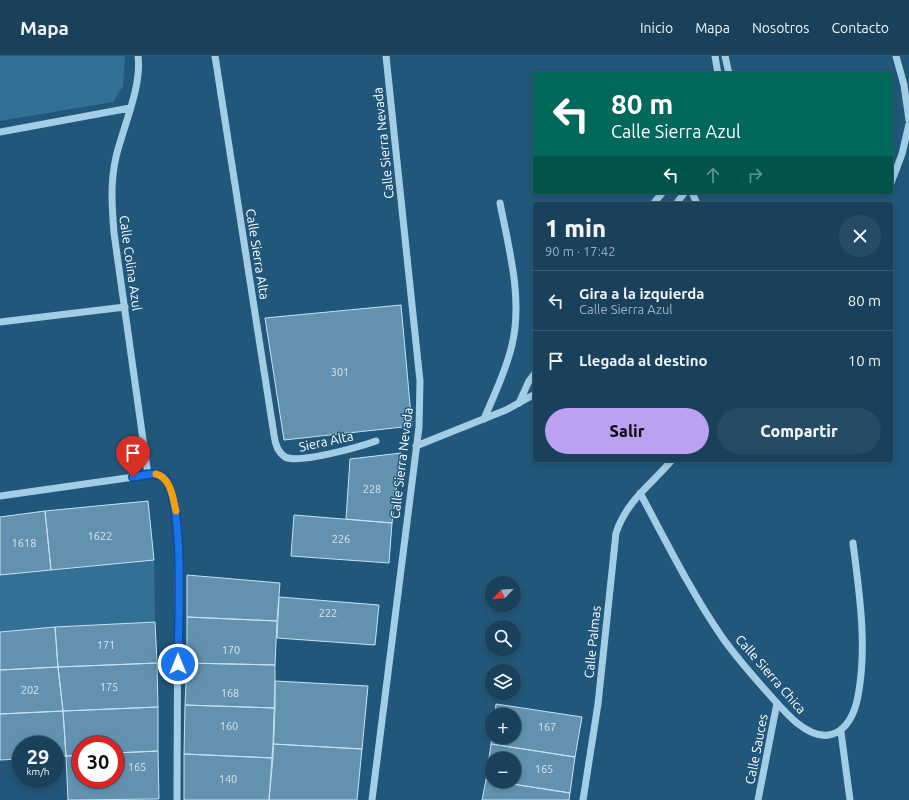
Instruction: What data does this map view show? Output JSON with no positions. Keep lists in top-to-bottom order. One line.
{"streets":{"street":["Calle Sierra Nevada","Calle Sierra Alta","Calle Colina Azul","Siera Alta","Calle Palmas","Calle Sierra Chica","Calle Sauces"]},"crossings":[["Calle Sierra Alta","Siera Alta"],["Calle Palmas","Calle Sierra Chica"],["Calle Sierra Chica","Calle Sauces"]],"house_numbers":["301","228","1622","226","1618","222","171","170","175","202","168","160","167","165","165","140"],"north":"bottom left","page":{"header":"Mapa","nav":["Inicio","Mapa","Nosotros","Contacto"],"turn":["80 m","Calle Sierra Azul"],"heading":["1 min","90 m · 17:42"],"list":[{"name":"Gira a la izquierda","note":"Calle Sierra Azul","value":"80 m"},{"name":"Llegada al destino","value":"10 m"}],"buttons":["Salir","Compartir"],"map_buttons":["+","−"],"speed":"29 km/h","limit":"30"}}
